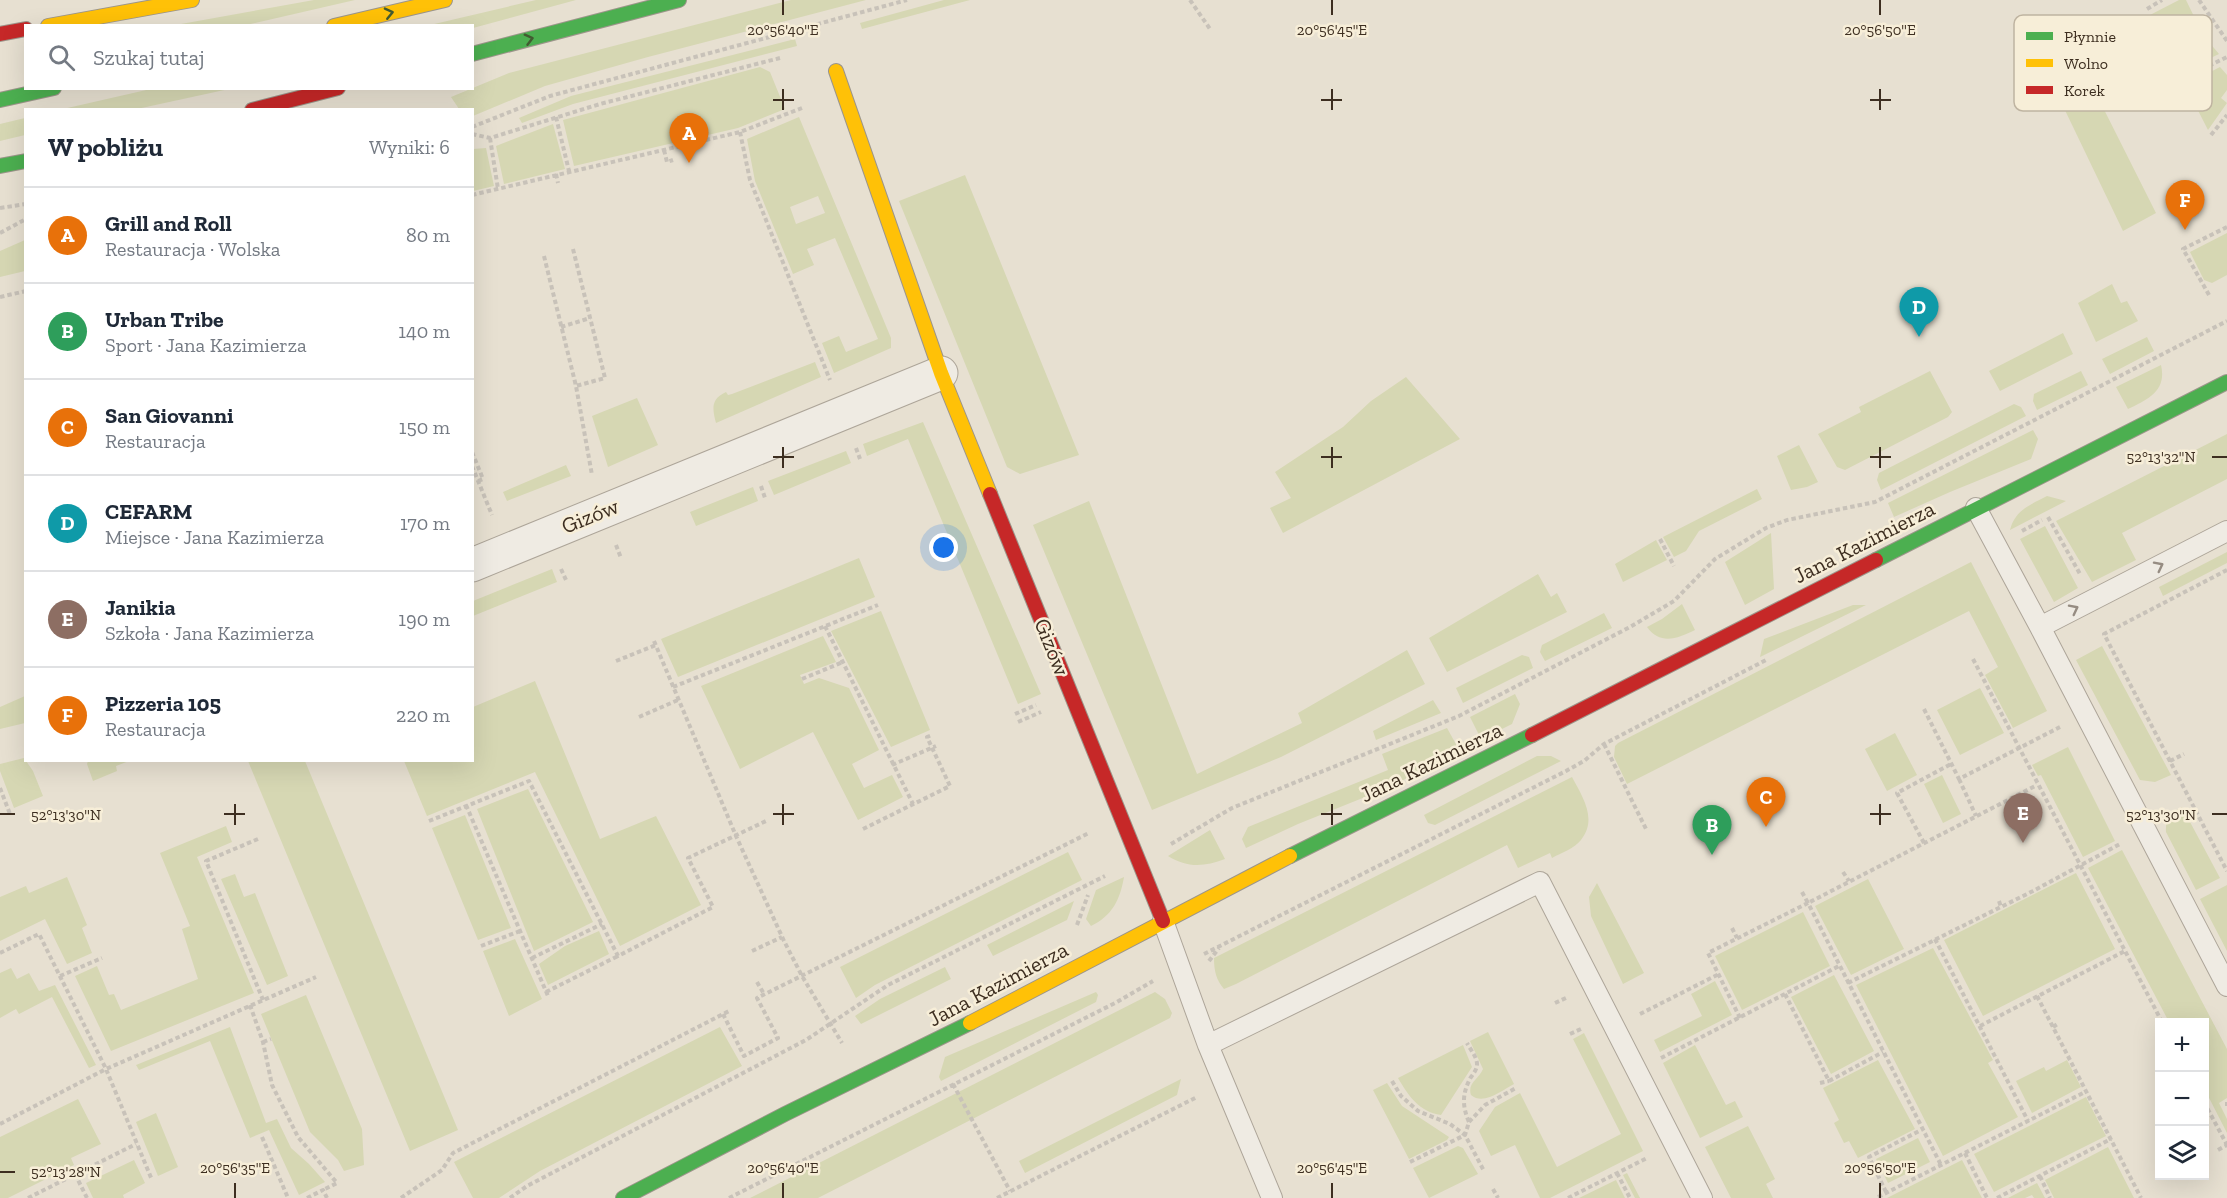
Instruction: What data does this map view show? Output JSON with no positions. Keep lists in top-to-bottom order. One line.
{"streets":{"street":["Gizów","Jana Kazimierza"]},"crossings":[["Gizów","Jana Kazimierza"]],"legend":["Płynnie","Wolno","Korek"],"page":{"search":"Szukaj tutaj","heading":["W pobliżu","Wyniki: 6"],"pins":["A","F","D","C","E","B"],"list":[{"mark":"A","name":"Grill and Roll","note":"Restauracja · Wolska","value":"80 m"},{"mark":"B","name":"Urban Tribe","note":"Sport · Jana Kazimierza","value":"140 m"},{"mark":"C","name":"San Giovanni","note":"Restauracja","value":"150 m"},{"mark":"D","name":"CEFARM","note":"Miejsce · Jana Kazimierza","value":"170 m"},{"mark":"E","name":"Janikia","note":"Szkoła · Jana Kazimierza","value":"190 m"},{"mark":"F","name":"Pizzeria 105","note":"Restauracja","value":"220 m"}],"map_buttons":["+","−"]},"coordinates":["20°56'40\"E","20°56'45\"E","20°56'50\"E","52°13'32\"N","52°13'30\"N","20°56'35\"E","52°13'28\"N"]}
